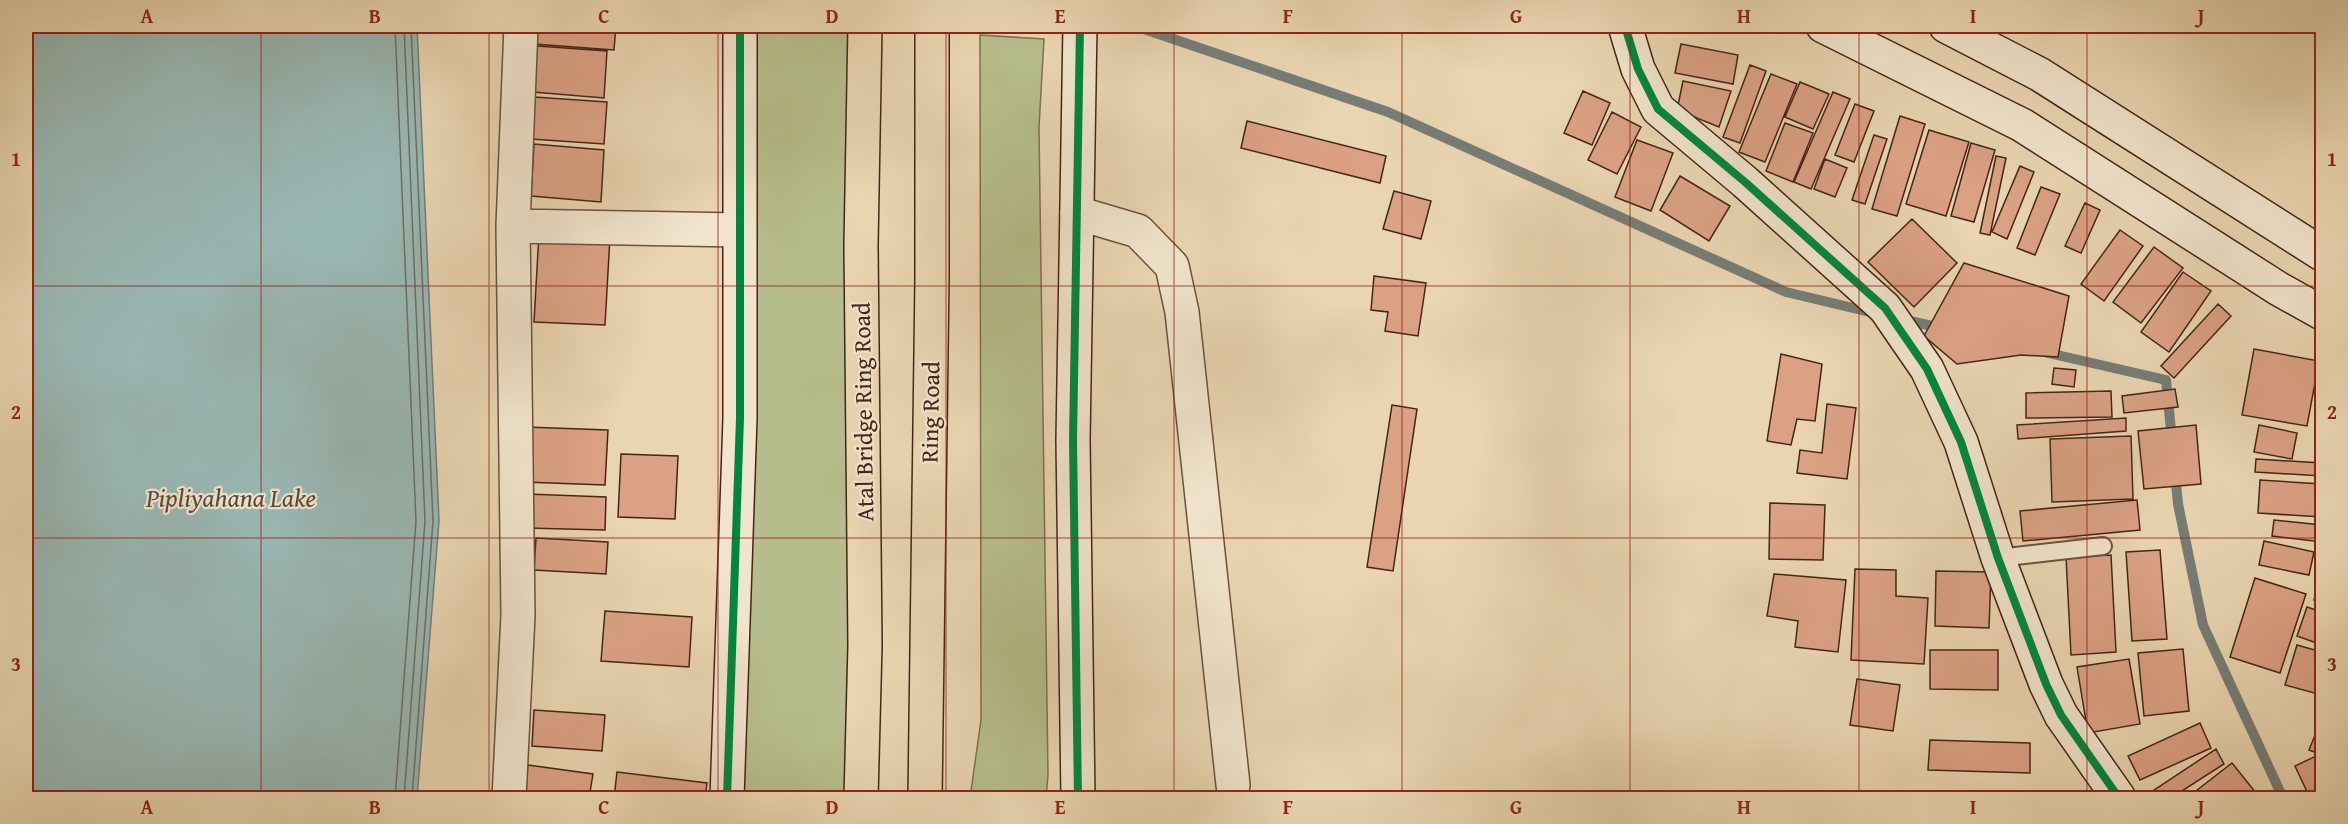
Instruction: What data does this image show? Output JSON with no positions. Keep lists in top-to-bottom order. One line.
{"streets":{"main road":["Atal Bridge Ring Road","Ring Road"]},"water":["Pipliyahana Lake"],"grid":{"columns":["A","B","C","D","E","F","G","H","I","J"],"rows":["1","2","3"]}}
